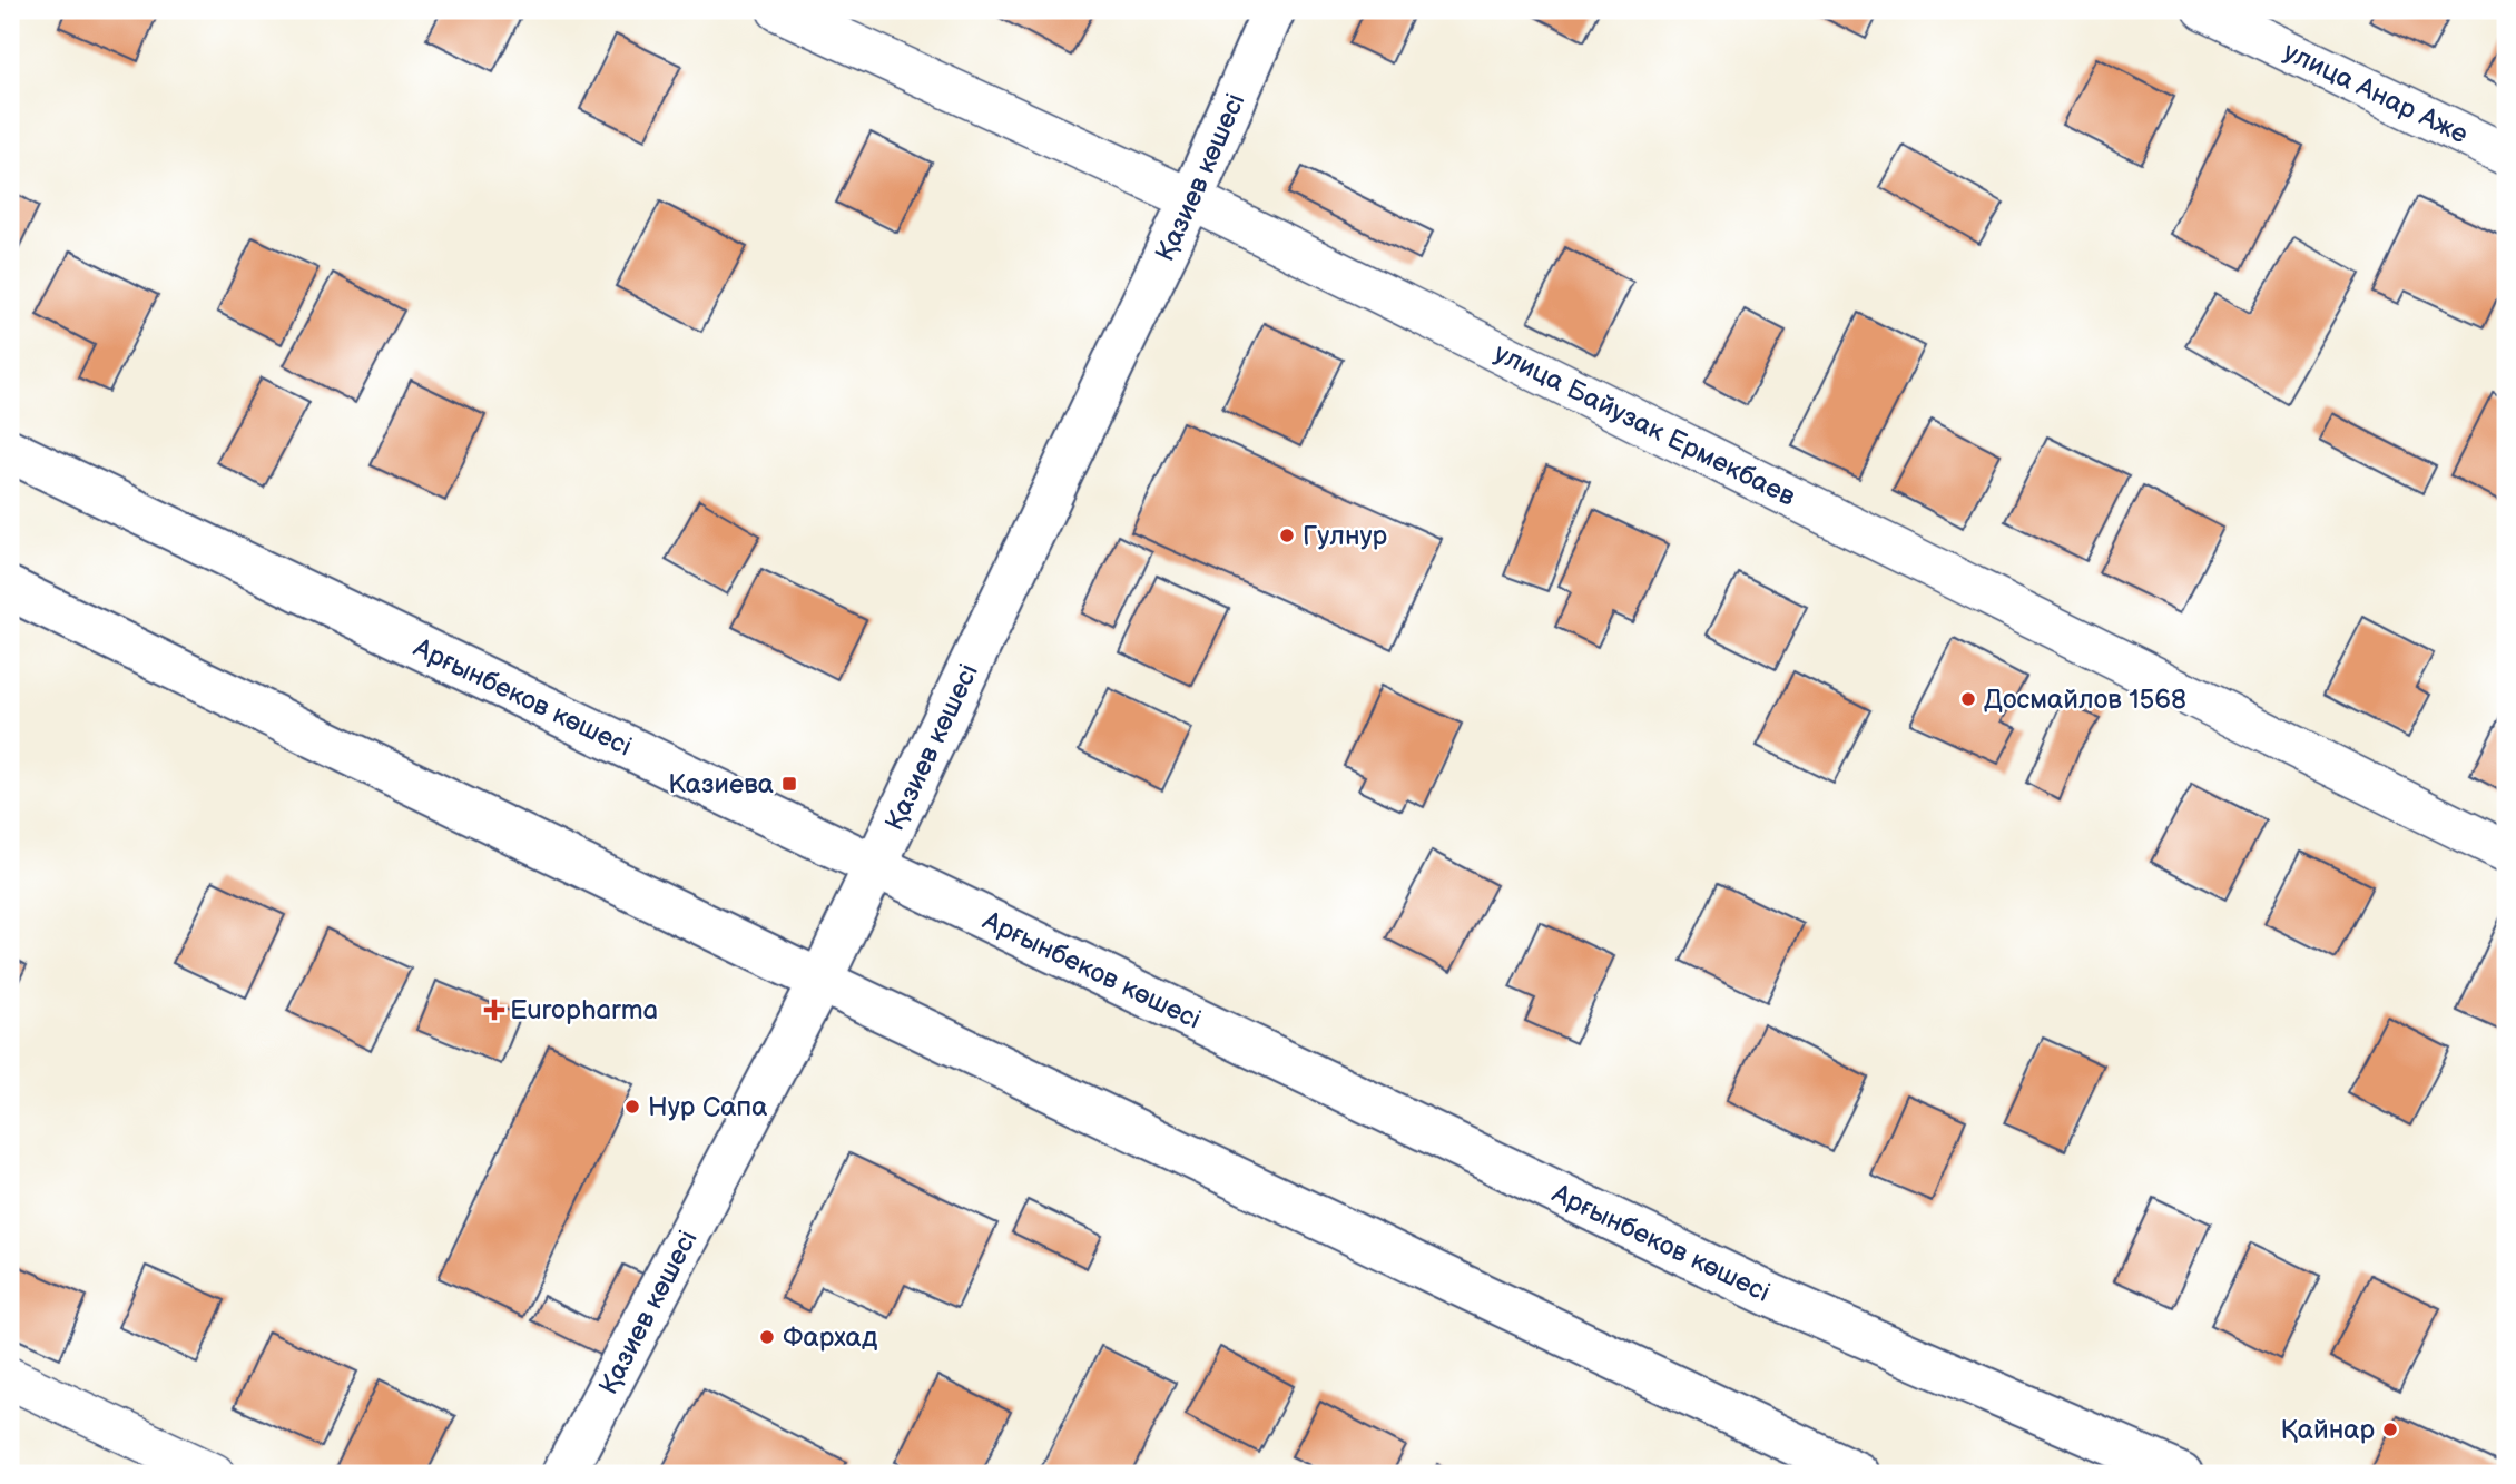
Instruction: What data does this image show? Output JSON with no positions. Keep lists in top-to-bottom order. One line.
{"streets":{"main road":["Қазиев көшесі","Арғынбеков көшесі"],"street":["улица Анар Аже","улица Байузак Ермекбаев"]},"crossings":[["Қазиев көшесі","улица Байузак Ермекбаев"],["Қазиев көшесі","Арғынбеков көшесі"]],"places":{"other":["Гулнур","Досмайлов 1568","Нур Сапа","Фархад","Қайнар"],"transit":["Казиева"],"health":["Europharma"]}}
